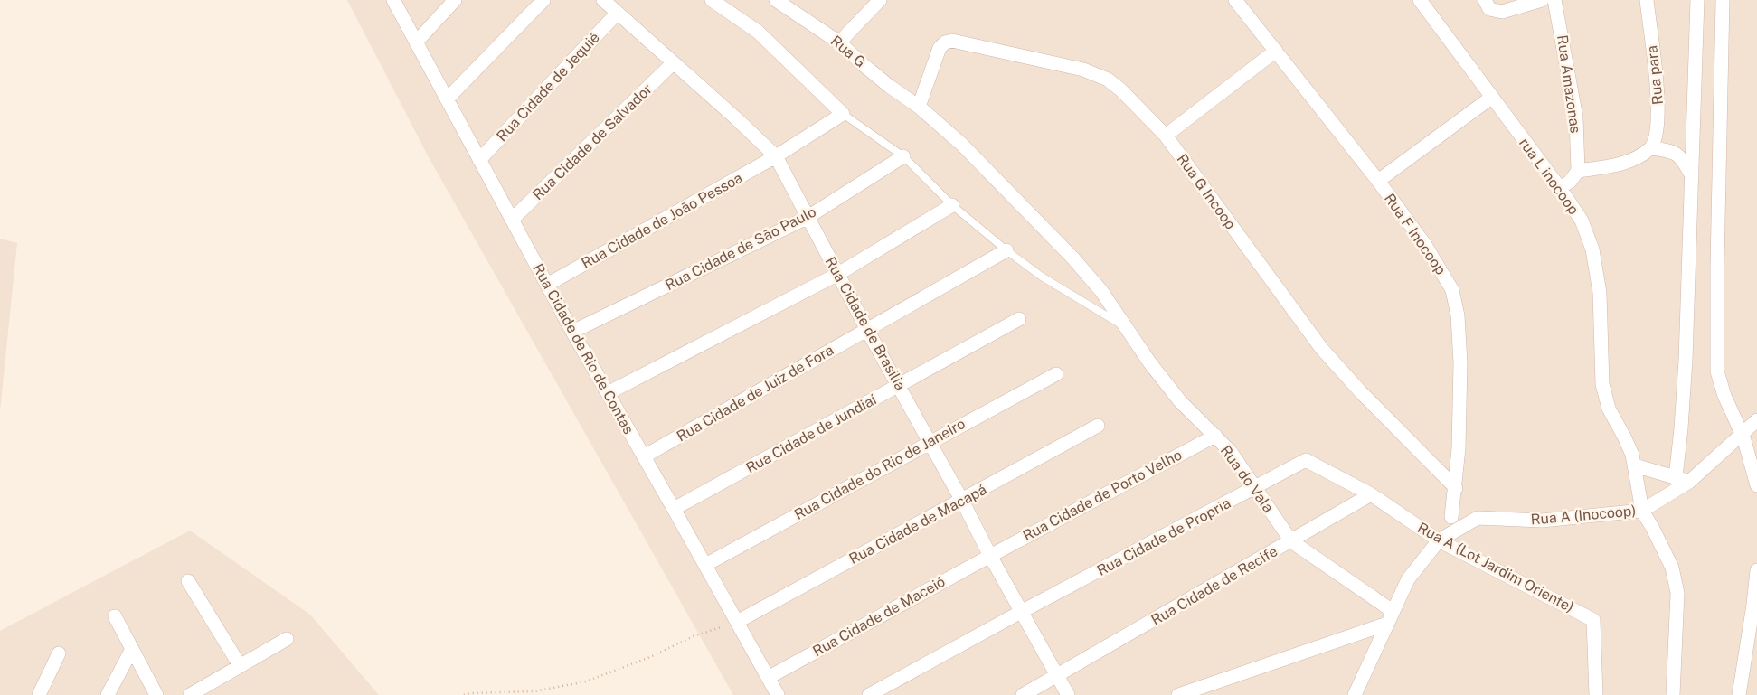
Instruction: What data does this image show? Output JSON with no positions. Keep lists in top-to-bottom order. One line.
{"streets":{"street":["Rua G","Rua para","Rua Amazonas","Rua Cidade de Jequié","Rua Cidade de Salvador","rua L inocoop","Rua G Incoop","Rua Cidade de João Pessoa","Rua F Inocoop","Rua Cidade de São Paulo","Rua Cidade de Brasilia","Rua Cidade de Rio de Contas","Rua Cidade de Juiz de Fora","Rua Cidade de Jundiaí","Rua Cidade do Rio de Janeiro","Rua do Vala","Rua Cidade de Porto Velho","Rua A (Inocoop)","Rua Cidade de Macapá","Rua Cidade de Propria","Rua A (Lot Jardim Oriente)","Rua Cidade de Recife","Rua Cidade de Maceió"]},"crossings":[["Rua G","Rua G Incoop"],["Rua G","Rua do Vala"],["Rua Cidade de Jequié","Rua Cidade de Brasilia"],["Rua Cidade de Jequié","Rua Cidade de Rio de Contas"],["Rua Cidade de Salvador","Rua Cidade de Brasilia"],["Rua Cidade de Salvador","Rua Cidade de Rio de Contas"],["rua L inocoop","Rua A (Inocoop)"],["Rua G Incoop","Rua F Inocoop"],["Rua Cidade de João Pessoa","Rua Cidade de Brasilia"],["Rua Cidade de João Pessoa","Rua Cidade de Rio de Contas"],["Rua Cidade de São Paulo","Rua Cidade de Brasilia"],["Rua Cidade de São Paulo","Rua Cidade de Rio de Contas"],["Rua Cidade de Brasilia","Rua Cidade de Juiz de Fora"],["Rua Cidade de Brasilia","Rua Cidade de Jundiaí"],["Rua Cidade de Brasilia","Rua Cidade do Rio de Janeiro"],["Rua Cidade de Brasilia","Rua Cidade de Porto Velho"],["Rua Cidade de Brasilia","Rua Cidade de Macapá"],["Rua Cidade de Brasilia","Rua Cidade de Propria"],["Rua Cidade de Brasilia","Rua Cidade de Recife"],["Rua Cidade de Brasilia","Rua Cidade de Maceió"],["Rua Cidade de Rio de Contas","Rua Cidade de Juiz de Fora"],["Rua Cidade de Rio de Contas","Rua Cidade de Jundiaí"],["Rua Cidade de Rio de Contas","Rua Cidade do Rio de Janeiro"],["Rua Cidade de Rio de Contas","Rua Cidade de Macapá"],["Rua Cidade de Rio de Contas","Rua Cidade de Maceió"],["Rua do Vala","Rua Cidade de Porto Velho"],["Rua do Vala","Rua Cidade de Propria"],["Rua do Vala","Rua Cidade de Recife"],["Rua Cidade de Porto Velho","Rua Cidade de Maceió"],["Rua A (Inocoop)","Rua A (Lot Jardim Oriente)"],["Rua Cidade de Propria","Rua A (Lot Jardim Oriente)"],["Rua A (Lot Jardim Oriente)","Rua Cidade de Recife"]]}
